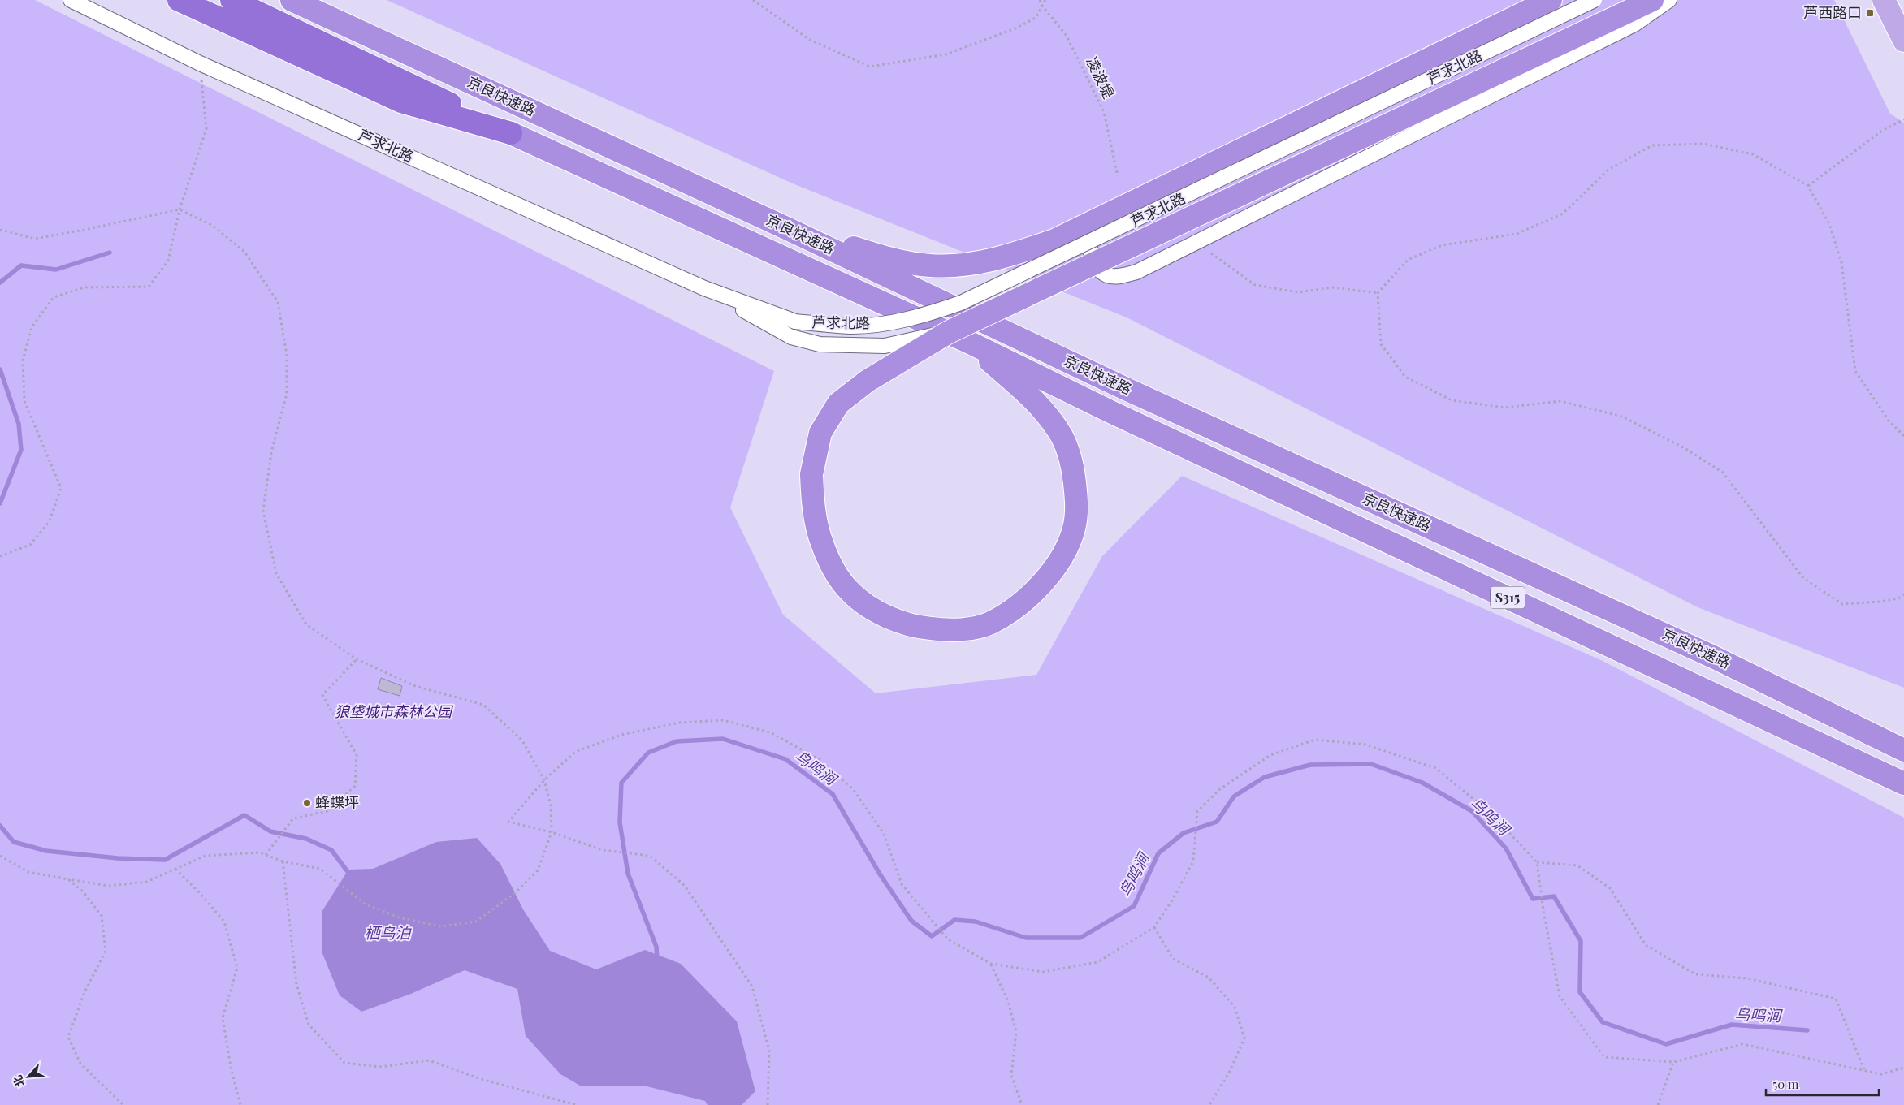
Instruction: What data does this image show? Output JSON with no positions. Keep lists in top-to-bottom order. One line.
{"streets":{"highway":["京良快速路","S315"],"street":["芦求北路"],"path":["凌波堤"]},"water":["鸟鸣涧","栖鸟泊"],"parks":["狼垡城市森林公园"],"places":{"transit":["芦西路口"],"other":["蜂蝶坪"]},"scale_bar":"50 m","north":"bottom left"}
